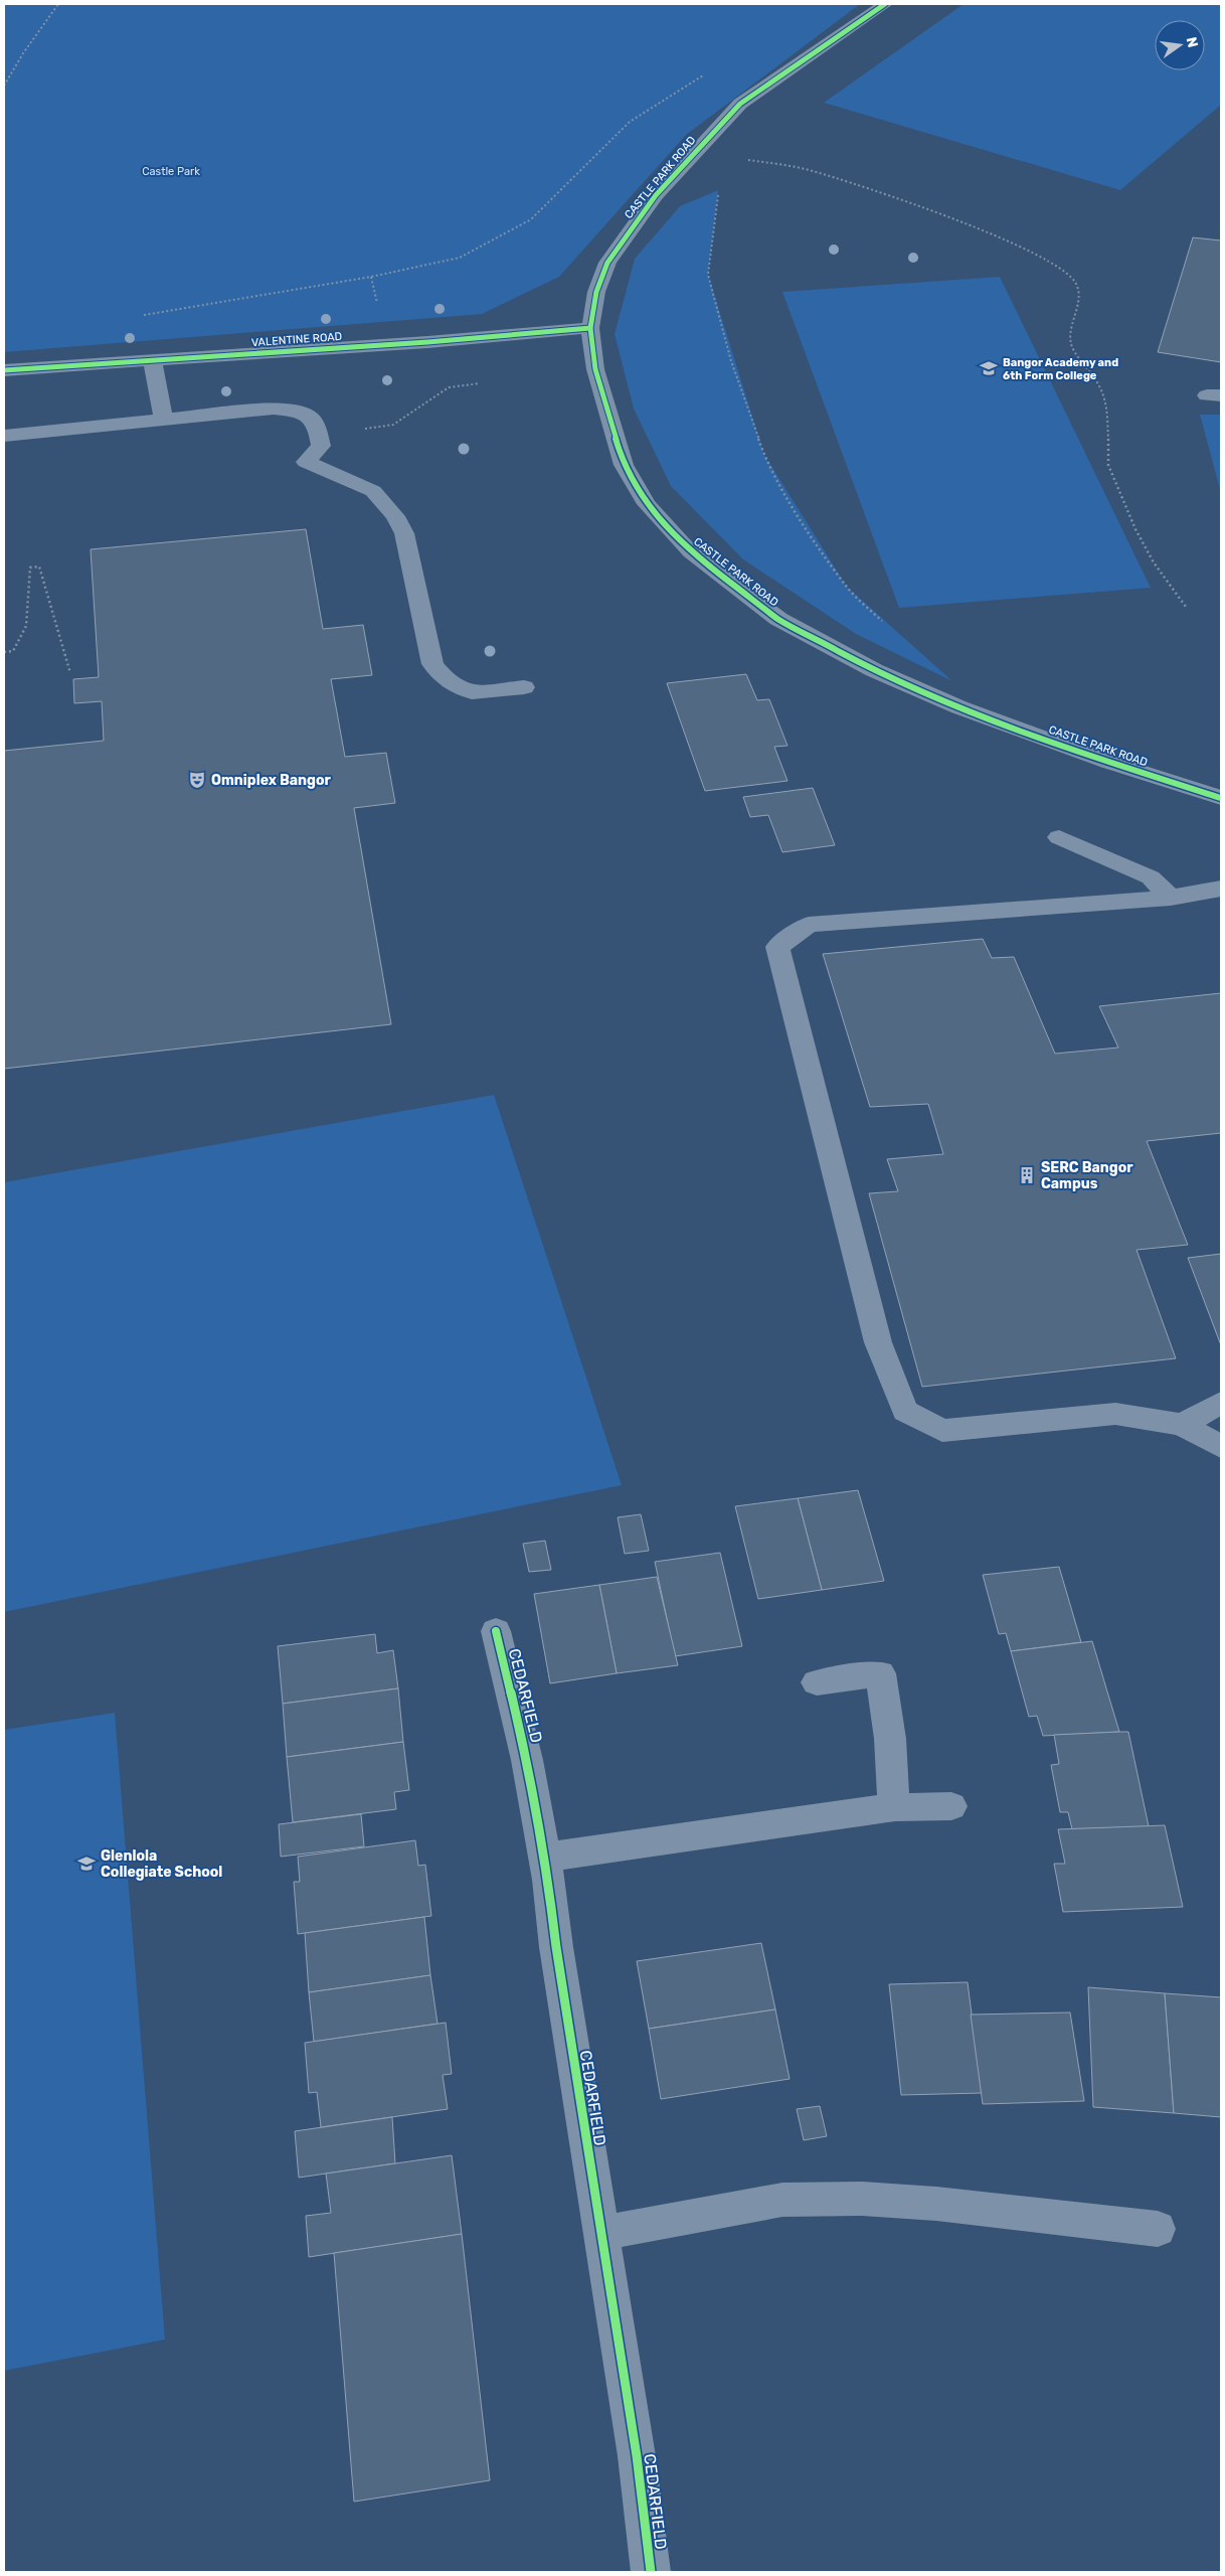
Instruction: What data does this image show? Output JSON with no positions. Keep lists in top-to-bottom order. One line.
{"streets":{"street":["CASTLE PARK ROAD","VALENTINE ROAD","CEDARFIELD"]},"crossings":[["CASTLE PARK ROAD","VALENTINE ROAD"]],"parks":["Castle Park"],"places":{"school or university":["Bangor Academy and 6th Form College","Glenlola Collegiate School"],"theatre":["Omniplex Bangor"],"building":["SERC Bangor Campus"]},"north":"right"}
